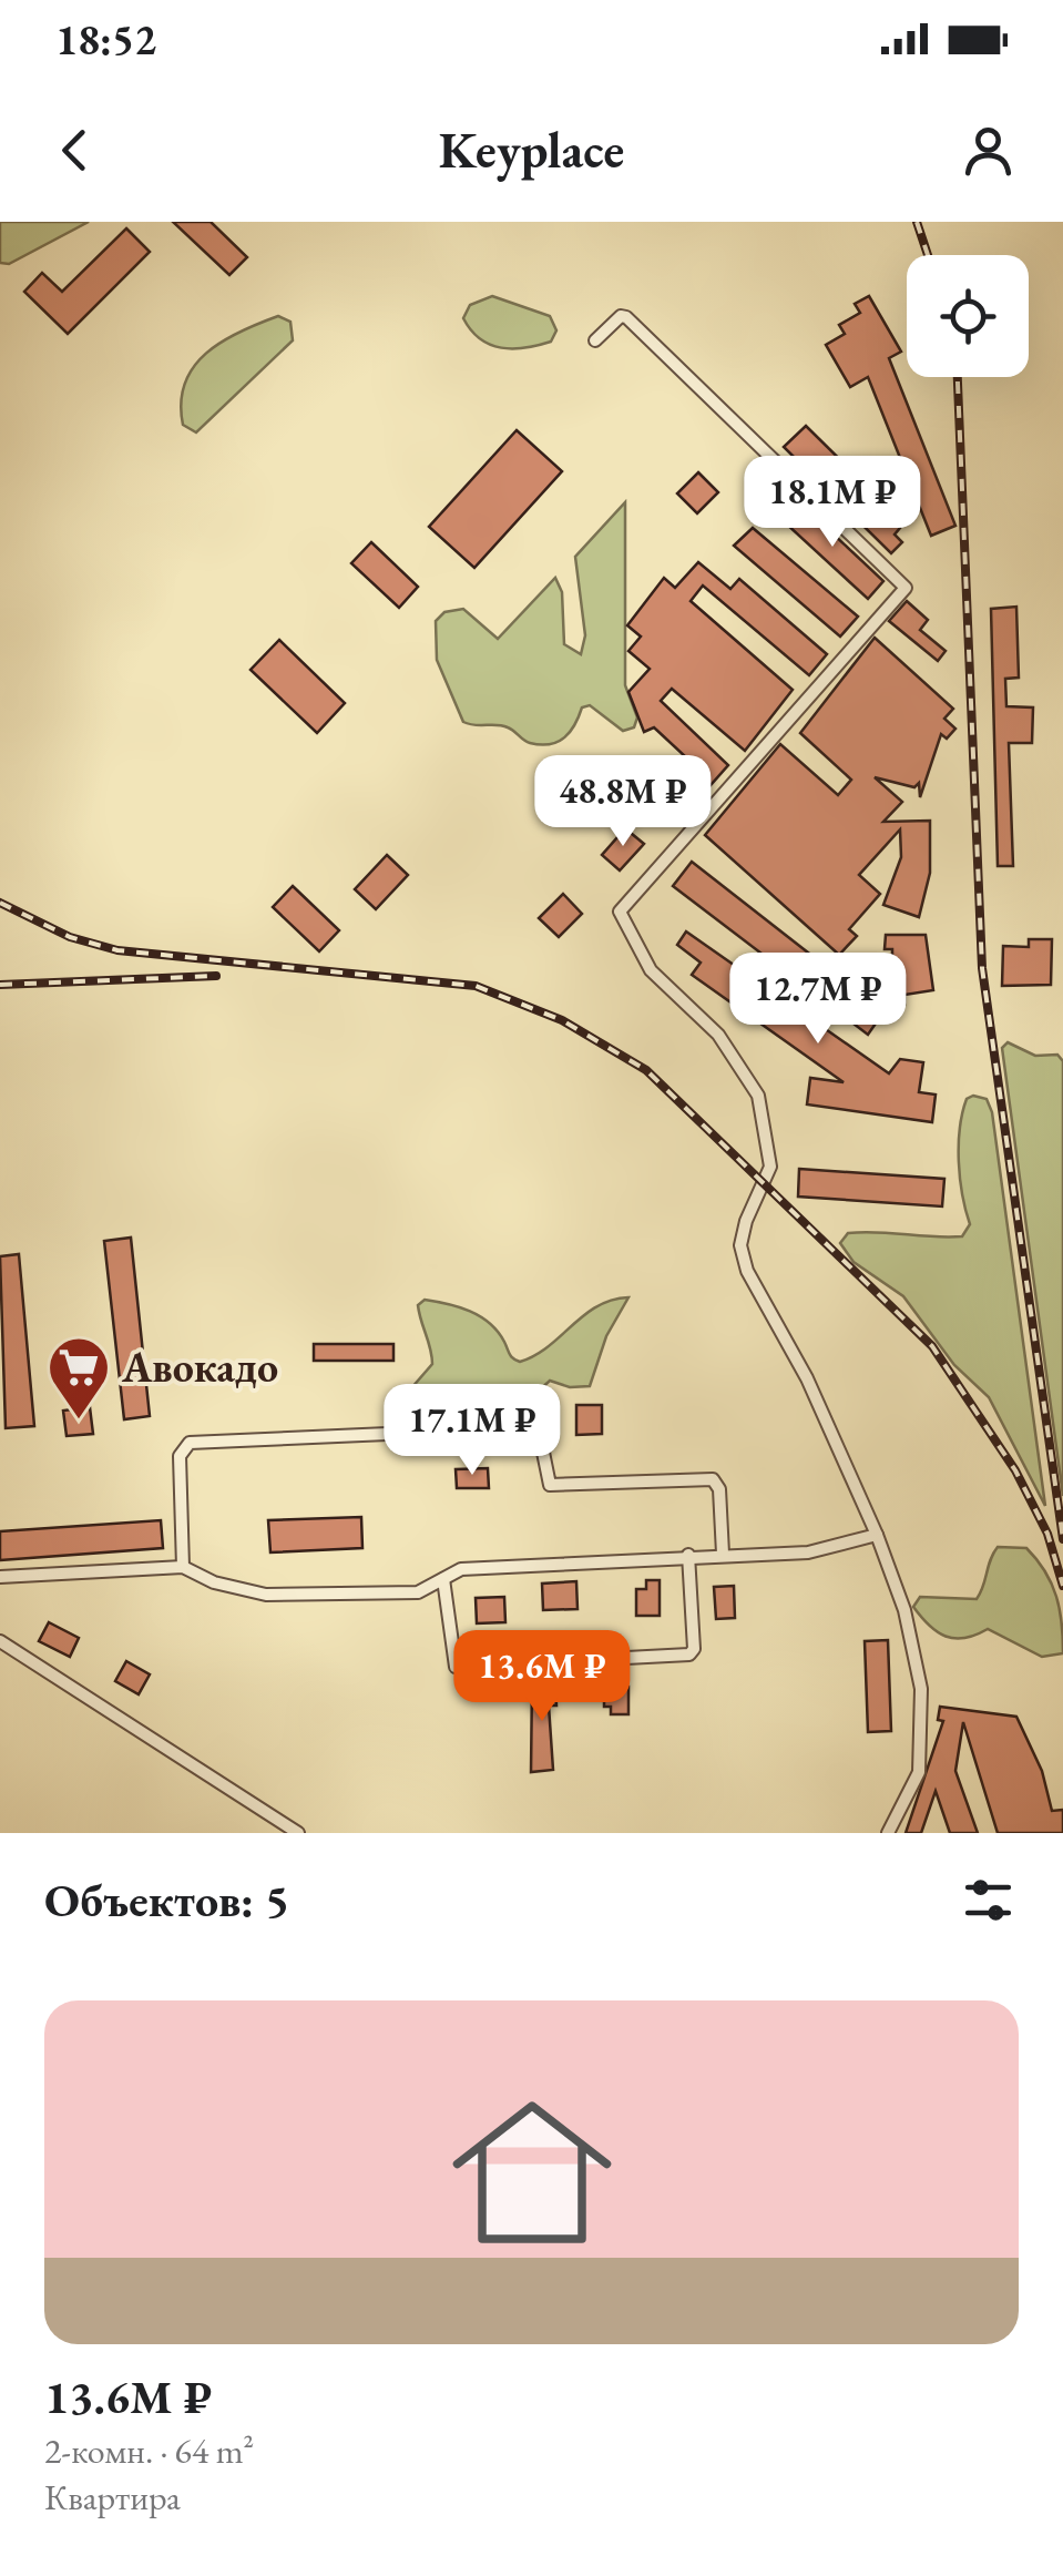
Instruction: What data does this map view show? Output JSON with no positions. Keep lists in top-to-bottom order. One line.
{"places":{"supermarket":["Авокадо"]},"page":{"status":"18:52","header":"Keyplace","price":["18.1M ₽","48.8M ₽","12.7M ₽","17.1M ₽","13.6M ₽"],"heading":"Объектов: 5","list":[{"name":"13.6M ₽","note":"2-комн. · 64 m² · Квартира"}]}}
